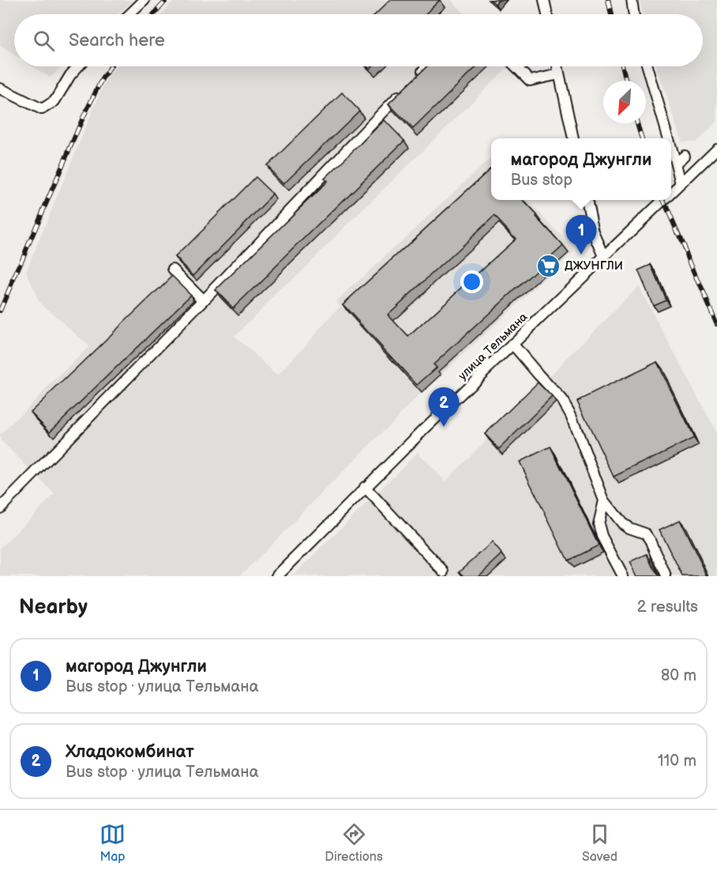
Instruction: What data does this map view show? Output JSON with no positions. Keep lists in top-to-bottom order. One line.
{"streets":{"street":["улица Тельмана"]},"places":{"supermarket":["ДЖУНГЛИ"]},"north":"bottom left","page":{"search":"Search here","popup":["магород Джунгли","Bus stop"],"pins":["1","2"],"heading":["Nearby","2 results"],"list":[{"mark":"1","name":"магород Джунгли","note":"Bus stop · улица Тельмана","value":"80 m"},{"mark":"2","name":"Хладокомбинат","note":"Bus stop · улица Тельмана","value":"110 m"}],"nav":["Map","Directions","Saved"]}}
